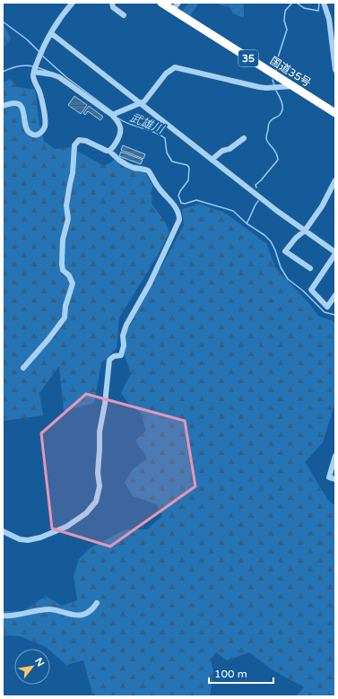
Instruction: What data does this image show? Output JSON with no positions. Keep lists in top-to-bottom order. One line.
{"streets":{"highway":["35","国道35号"]},"water":["武雄川"],"scale_bar":"100 m","north":"top right"}
